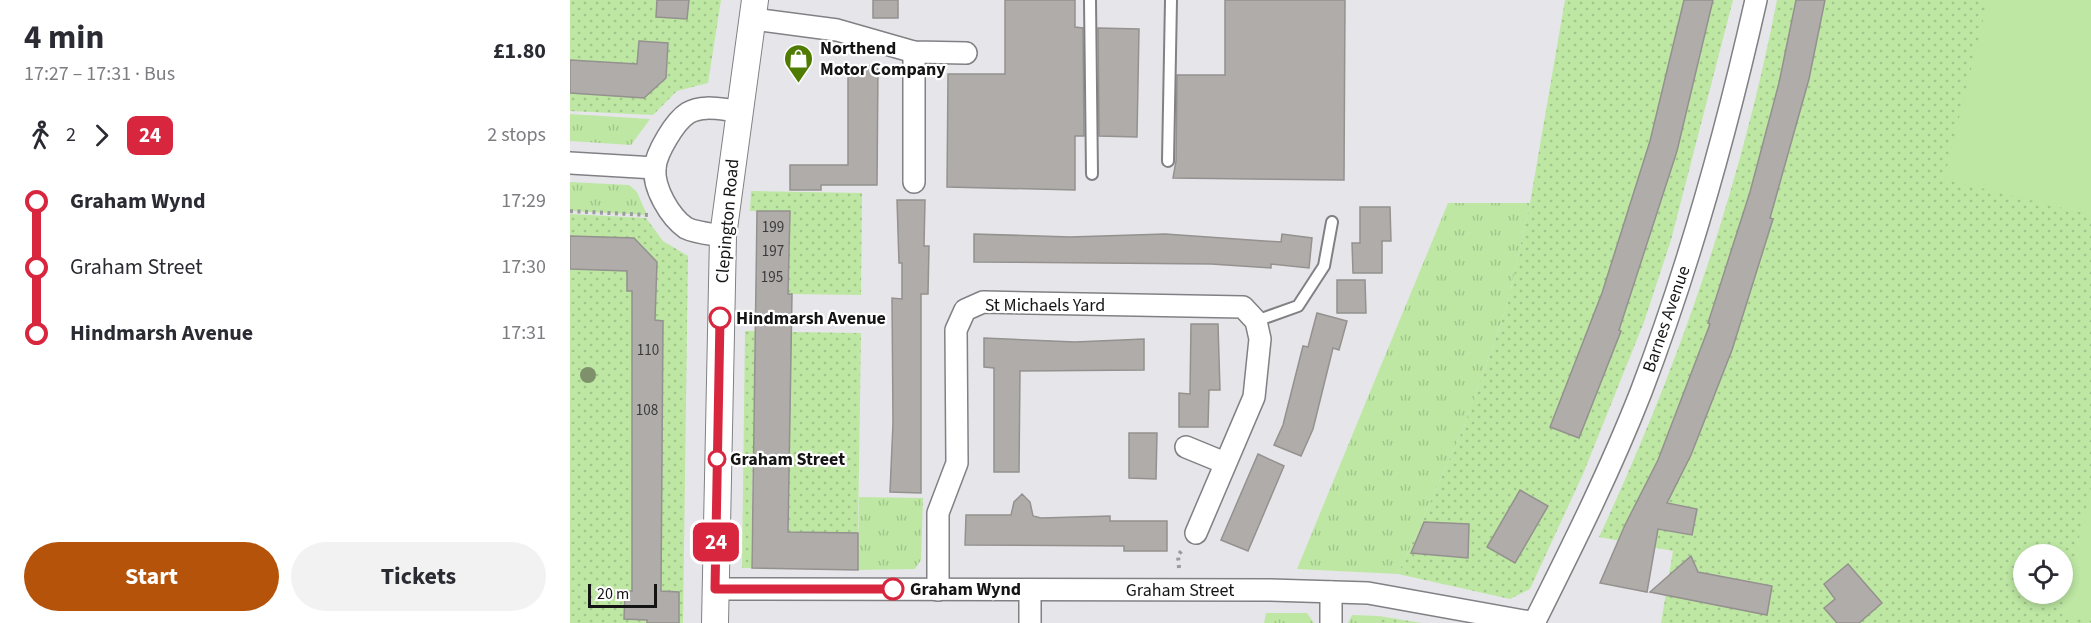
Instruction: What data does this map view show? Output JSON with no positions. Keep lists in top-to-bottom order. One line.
{"streets":{"street":["Clepington Road","St Michaels Yard","Barnes Avenue","Graham Street"]},"crossings":[["Clepington Road","Graham Street"],["St Michaels Yard","Graham Street"],["Barnes Avenue","Graham Street"]],"places":{"shop":["Northend Motor Company"],"other":["Hindmarsh Avenue","Graham Street","Graham Wynd"]},"lines":["bus line 24"],"house_numbers":["199","197","195","110","108"],"scale_bar":"20 m","page":{"heading":["4 min","17:27 – 17:31 · Bus","£1.80"],"on_map":"24","legs":["2","24","2 stops"],"list":[{"name":"Graham Wynd","value":"17:29"},{"name":"Graham Street","value":"17:30"},{"name":"Hindmarsh Avenue","value":"17:31"}],"buttons":["Start","Tickets"],"scale":"20 m"}}
